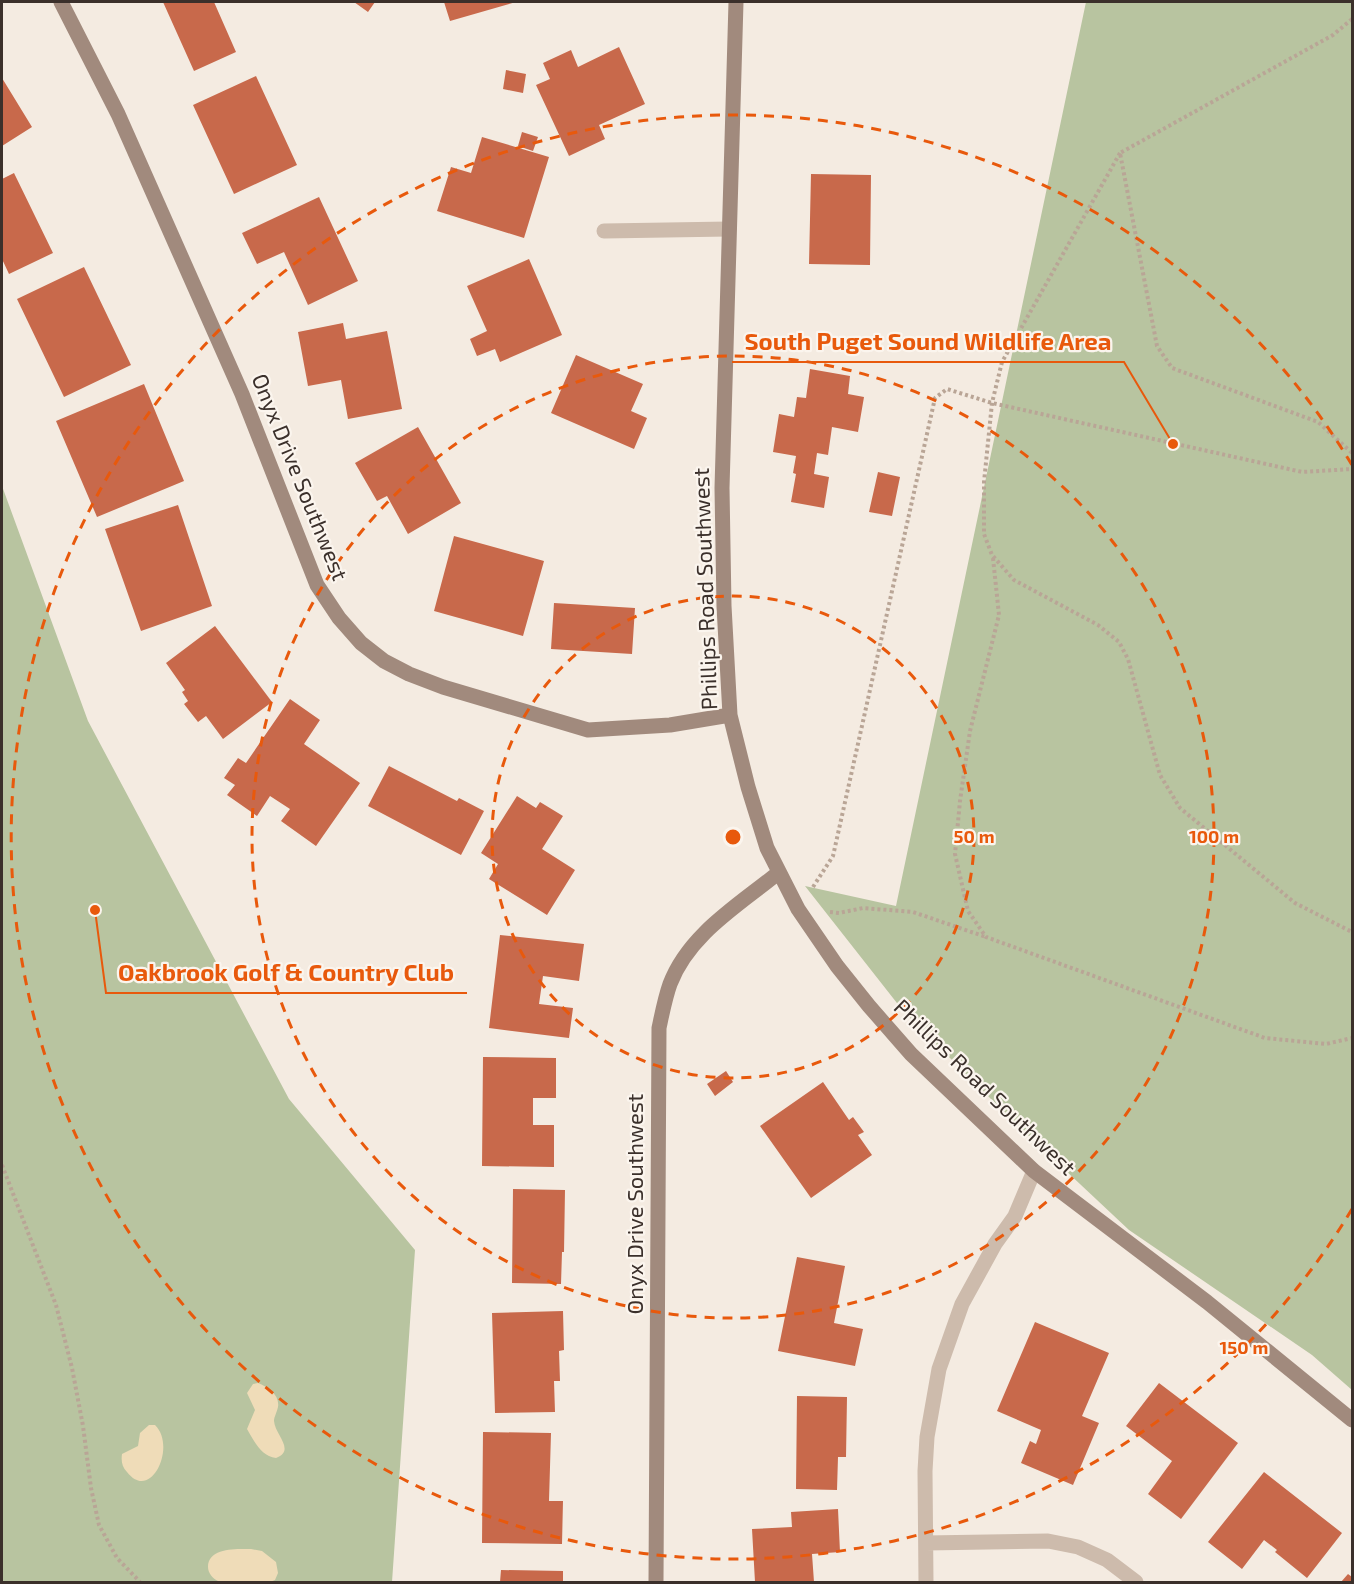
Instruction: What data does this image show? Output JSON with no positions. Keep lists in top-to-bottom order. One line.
{"streets":{"street":["Onyx Drive Southwest","Phillips Road Southwest"]},"crossings":[["Onyx Drive Southwest","Phillips Road Southwest"]],"places":["South Puget Sound Wildlife Area","Oakbrook Golf & Country Club"],"rings":["50 m","100 m","150 m"]}
